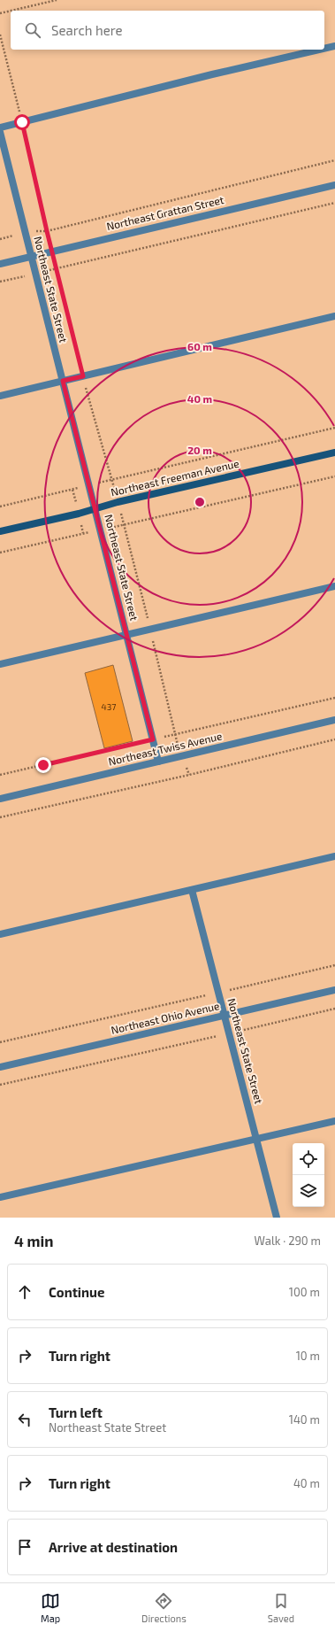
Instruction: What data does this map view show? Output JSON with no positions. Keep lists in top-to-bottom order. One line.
{"streets":{"street":["Northeast Grattan Street","Northeast State Street","Northeast Freeman Avenue","Northeast Twiss Avenue","Northeast Ohio Avenue"]},"crossings":[["Northeast Grattan Street","Northeast State Street"],["Northeast State Street","Northeast Freeman Avenue"],["Northeast State Street","Northeast Twiss Avenue"],["Northeast State Street","Northeast Ohio Avenue"]],"house_numbers":["437"],"page":{"search":"Search here","heading":["4 min","Walk · 290 m"],"list":[["Continue","100 m"],["Turn right","10 m"],["Turn left","Northeast State Street","140 m"],["Turn right","40 m"],"Arrive at destination"],"nav":["Map","Directions","Saved"]},"rings":["60 m","40 m","20 m"]}
